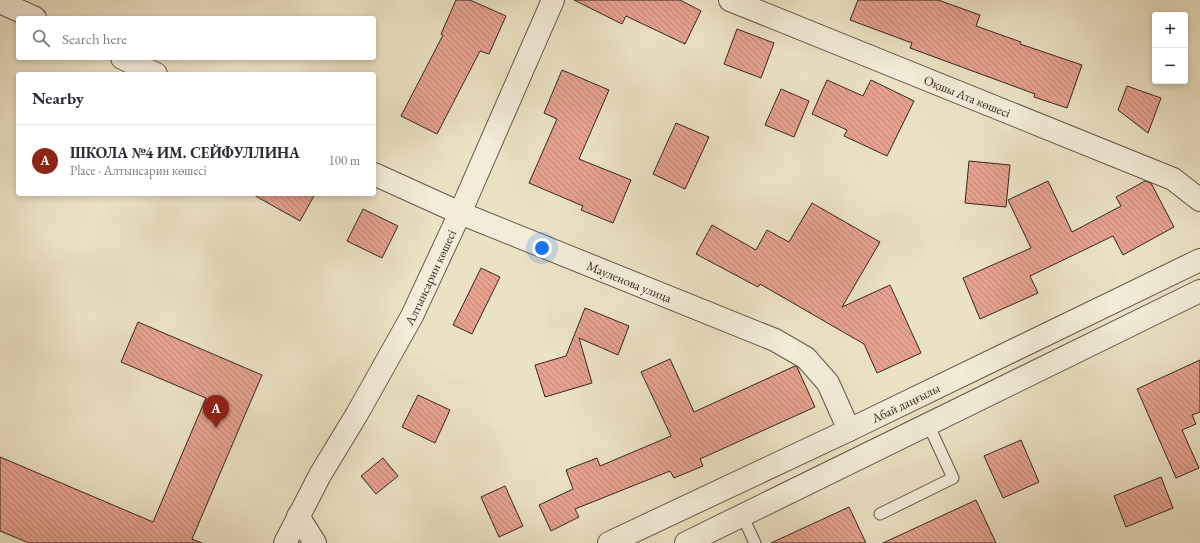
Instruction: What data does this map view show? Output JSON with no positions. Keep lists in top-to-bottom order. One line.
{"streets":{"street":["Оқшы Ата көшесі","Алтынсарин көшесі","Мауленова улица","Абай даңғылы"]},"crossings":[["Алтынсарин көшесі","Мауленова улица"],["Мауленова улица","Абай даңғылы"]],"page":{"map_buttons":["+","−"],"search":"Search here","heading":"Nearby","list":[{"mark":"A","name":"ШКОЛА №4 ИМ. СЕЙФУЛЛИНА","note":"Place · Алтынсарин көшесі","value":"100 m"}],"pins":"A"}}
